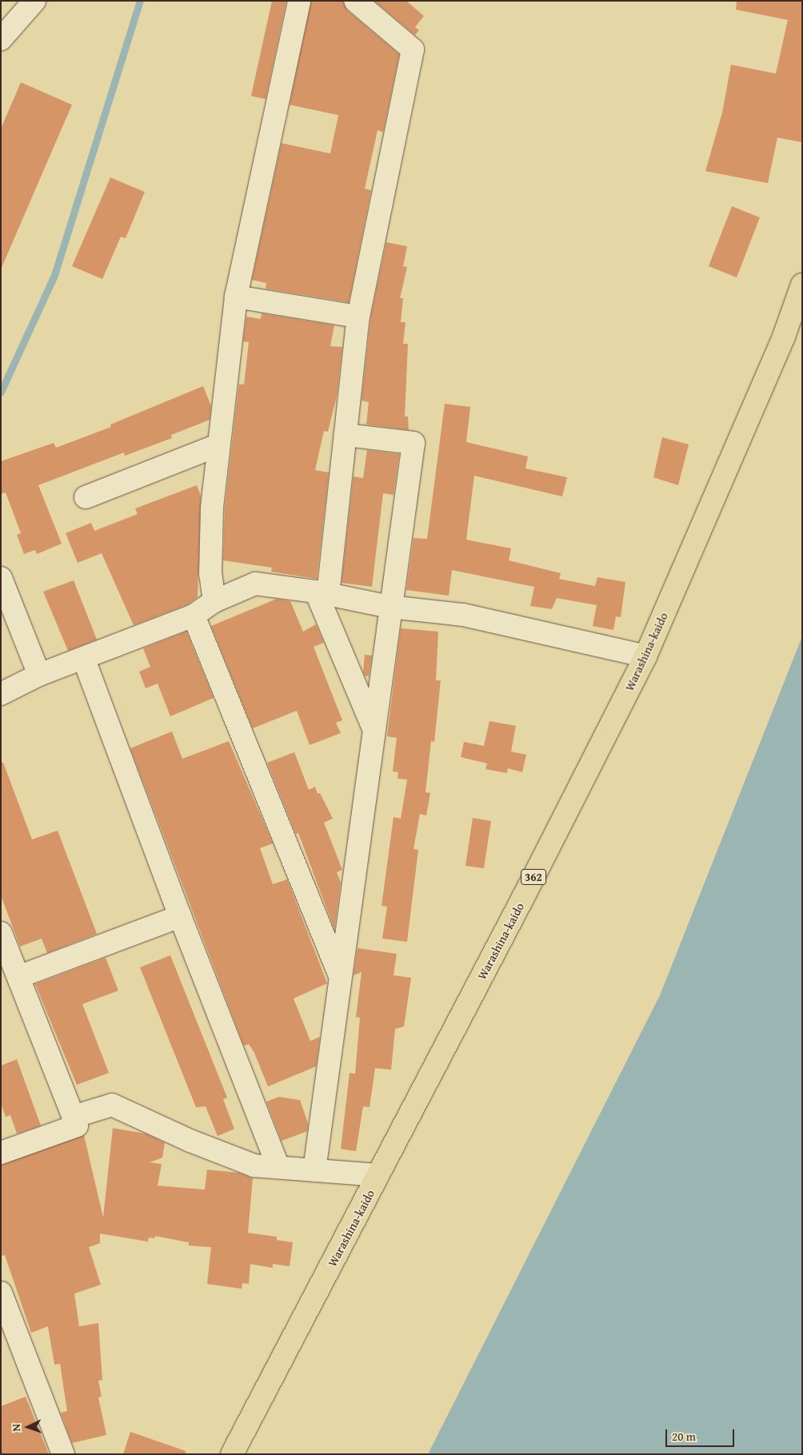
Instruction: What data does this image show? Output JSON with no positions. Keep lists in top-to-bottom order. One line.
{"streets":{"highway":["Warashina-kaido","362"]},"scale_bar":"20 m","north":"left"}
